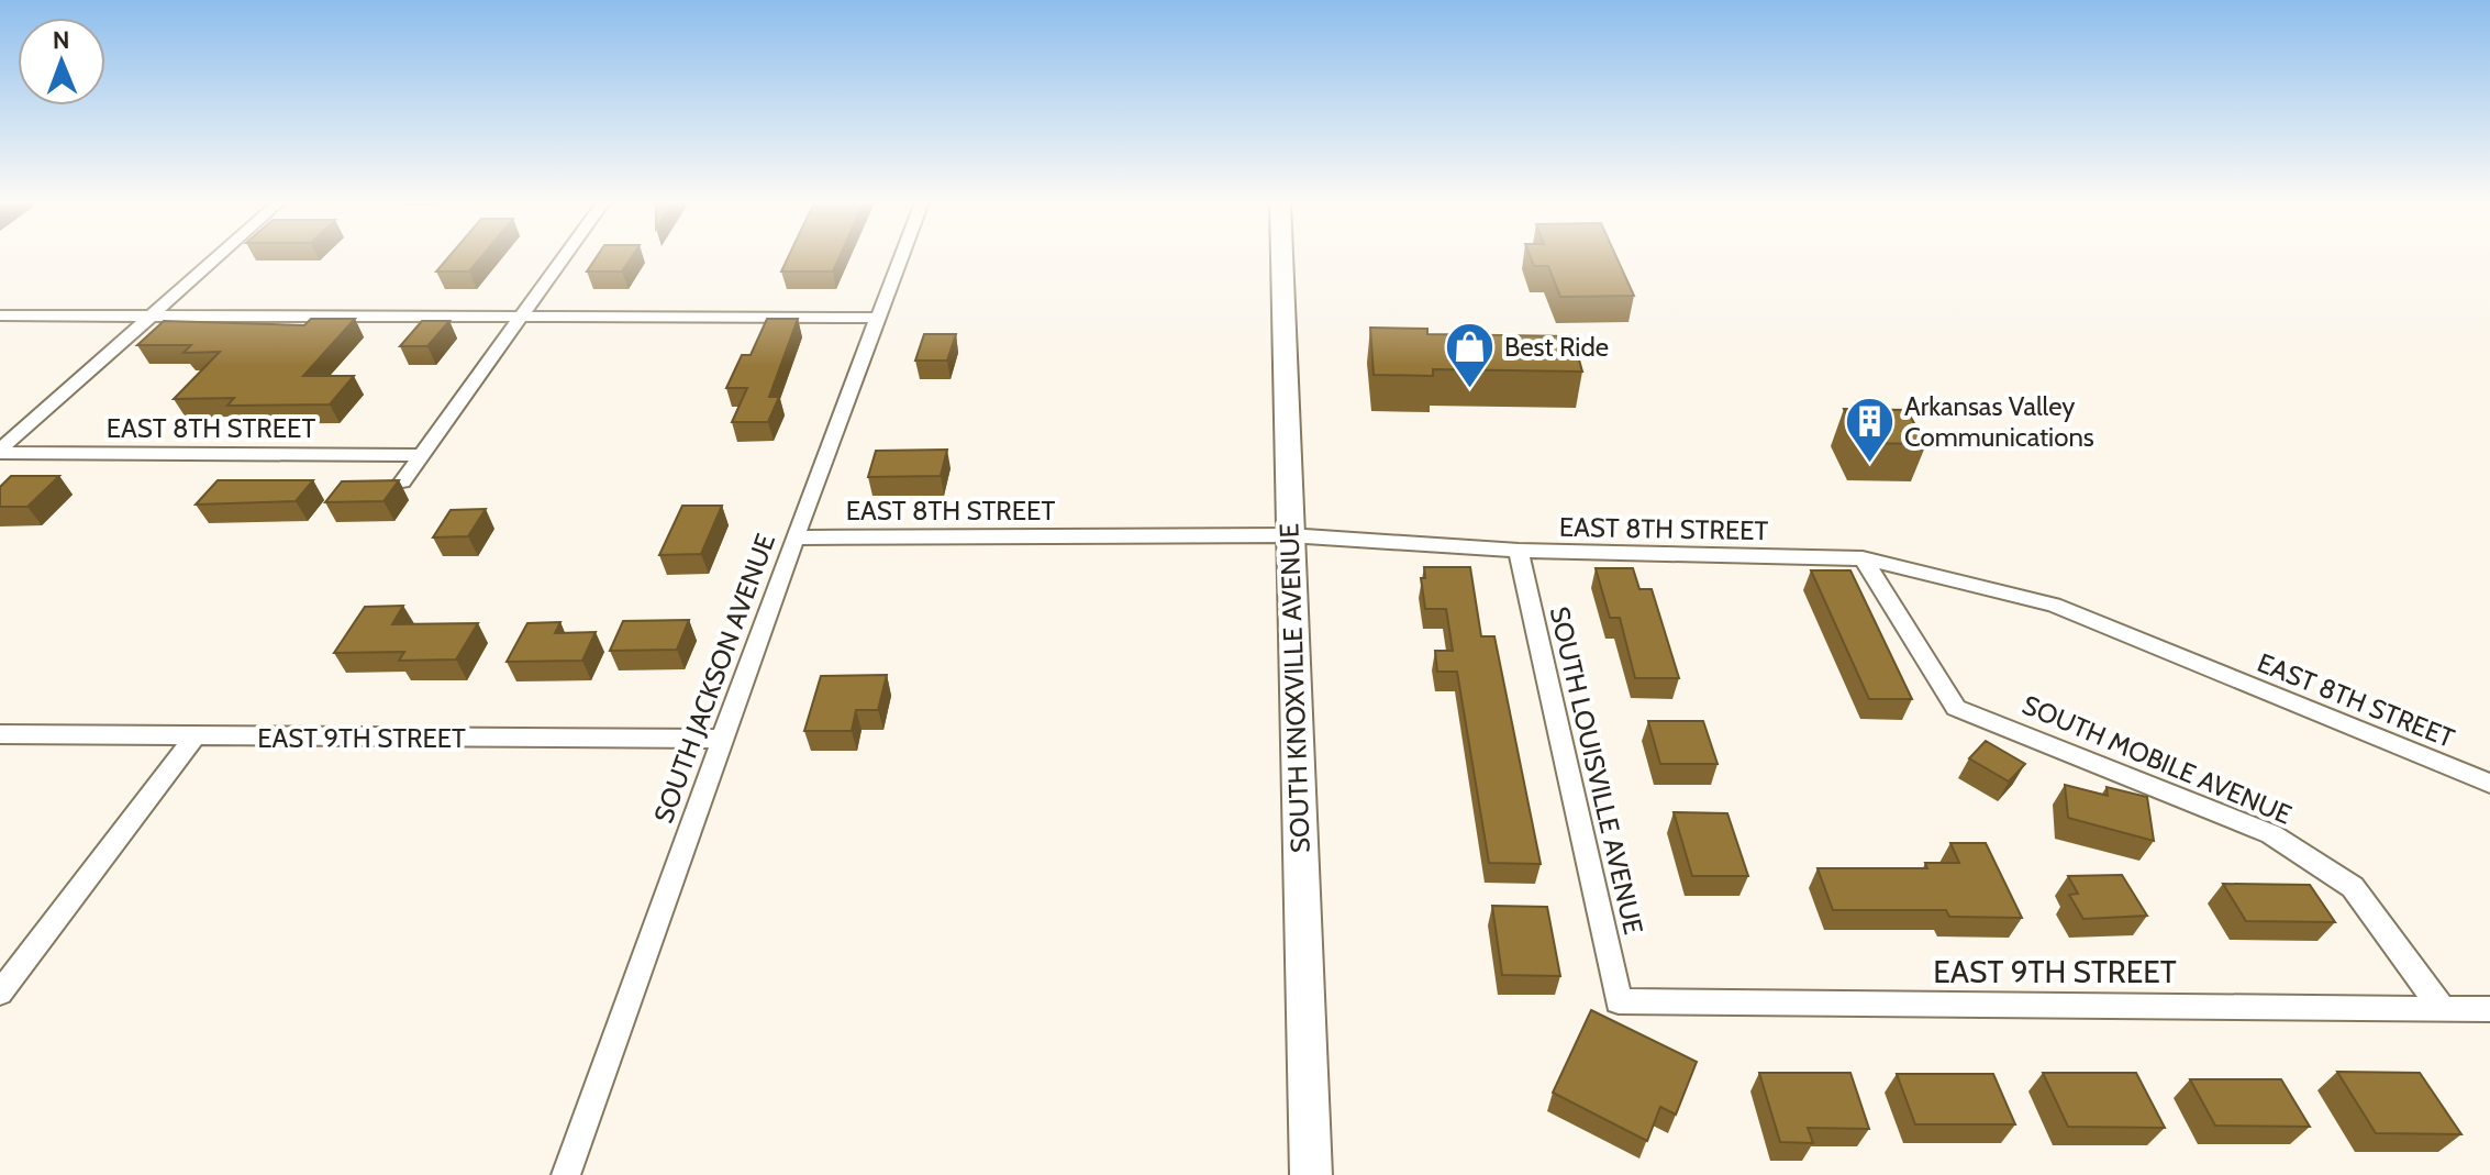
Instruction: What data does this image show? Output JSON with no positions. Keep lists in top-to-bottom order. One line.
{"streets":{"main road":["SOUTH KNOXVILLE AVENUE"],"street":["EAST 8TH STREET","SOUTH JACKSON AVENUE","EAST 9TH STREET","SOUTH MOBILE AVENUE","SOUTH LOUISVILLE AVENUE"]},"crossings":[["EAST 8TH STREET","SOUTH JACKSON AVENUE"],["EAST 8TH STREET","SOUTH KNOXVILLE AVENUE"],["EAST 8TH STREET","SOUTH MOBILE AVENUE"],["EAST 8TH STREET","SOUTH LOUISVILLE AVENUE"],["SOUTH JACKSON AVENUE","EAST 9TH STREET"],["EAST 9TH STREET","SOUTH MOBILE AVENUE"],["EAST 9TH STREET","SOUTH LOUISVILLE AVENUE"]],"places":{"shop":["Best Ride"],"building":["Arkansas Valley Communications"]},"north":"top"}
